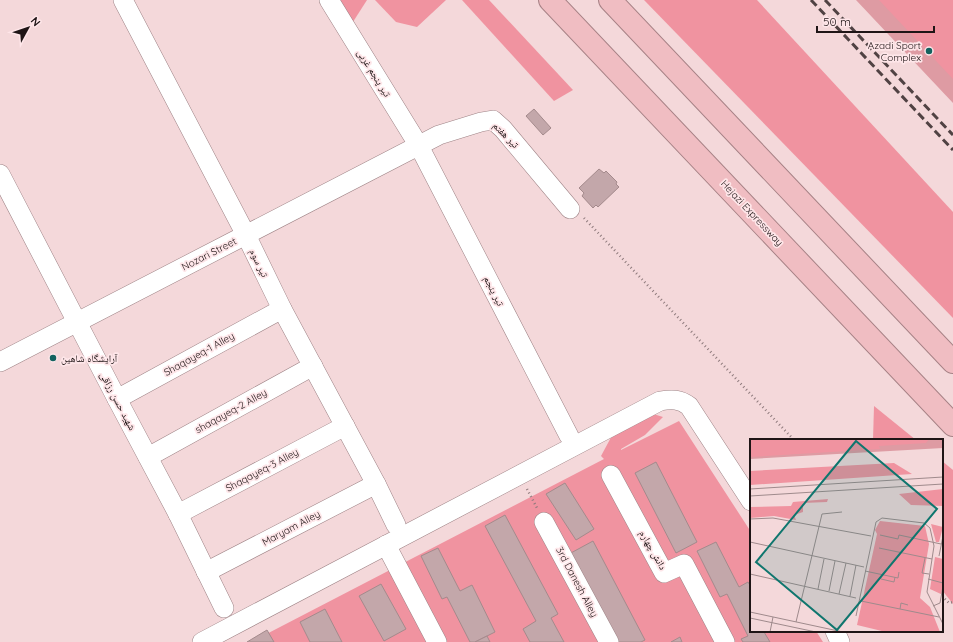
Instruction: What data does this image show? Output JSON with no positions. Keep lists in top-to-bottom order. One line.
{"streets":{"highway":["Hejazi Expressway"],"street":["تیر پنجم غربی","تیر هفتم","Nozari Street","تیر سوم","تیر پنجم","Shaqayeq-1 Alley","شهید حسن رزاقی","shaqayeq-2 Alley","Shaqayeq-3 Alley","Maryam Alley","دانش چهارم","3rd Danesh Alley"]},"crossings":[["تیر پنجم غربی","تیر هفتم"],["تیر پنجم غربی","Nozari Street"],["تیر پنجم غربی","تیر پنجم"],["تیر هفتم","Nozari Street"],["تیر هفتم","تیر پنجم"],["Nozari Street","تیر سوم"],["Nozari Street","تیر پنجم"],["Nozari Street","شهید حسن رزاقی"],["تیر سوم","Shaqayeq-1 Alley"],["تیر سوم","shaqayeq-2 Alley"],["تیر سوم","Shaqayeq-3 Alley"],["تیر سوم","Maryam Alley"],["Shaqayeq-1 Alley","شهید حسن رزاقی"],["شهید حسن رزاقی","shaqayeq-2 Alley"],["شهید حسن رزاقی","Shaqayeq-3 Alley"],["شهید حسن رزاقی","Maryam Alley"]],"places":["Azadi Sport Complex","آرایشگاه شاهین"],"scale_bar":"50 m","north":"top right"}
